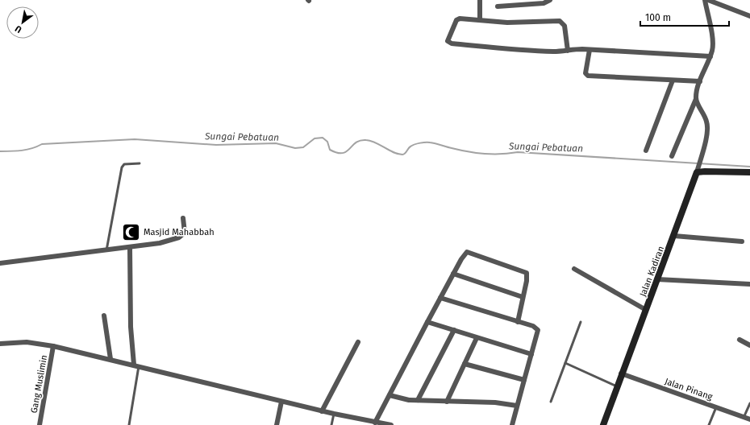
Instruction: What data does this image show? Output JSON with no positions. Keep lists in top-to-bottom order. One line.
{"streets":{"street":["Jalan Kadiran","Gang Muslimin","Jalan Pinang"]},"crossings":[["Jalan Kadiran","Jalan Pinang"]],"water":["Sungai Pebatuan"],"places":{"mosque":["Masjid Mahabbah"]},"scale_bar":"100 m","north":"bottom left"}
